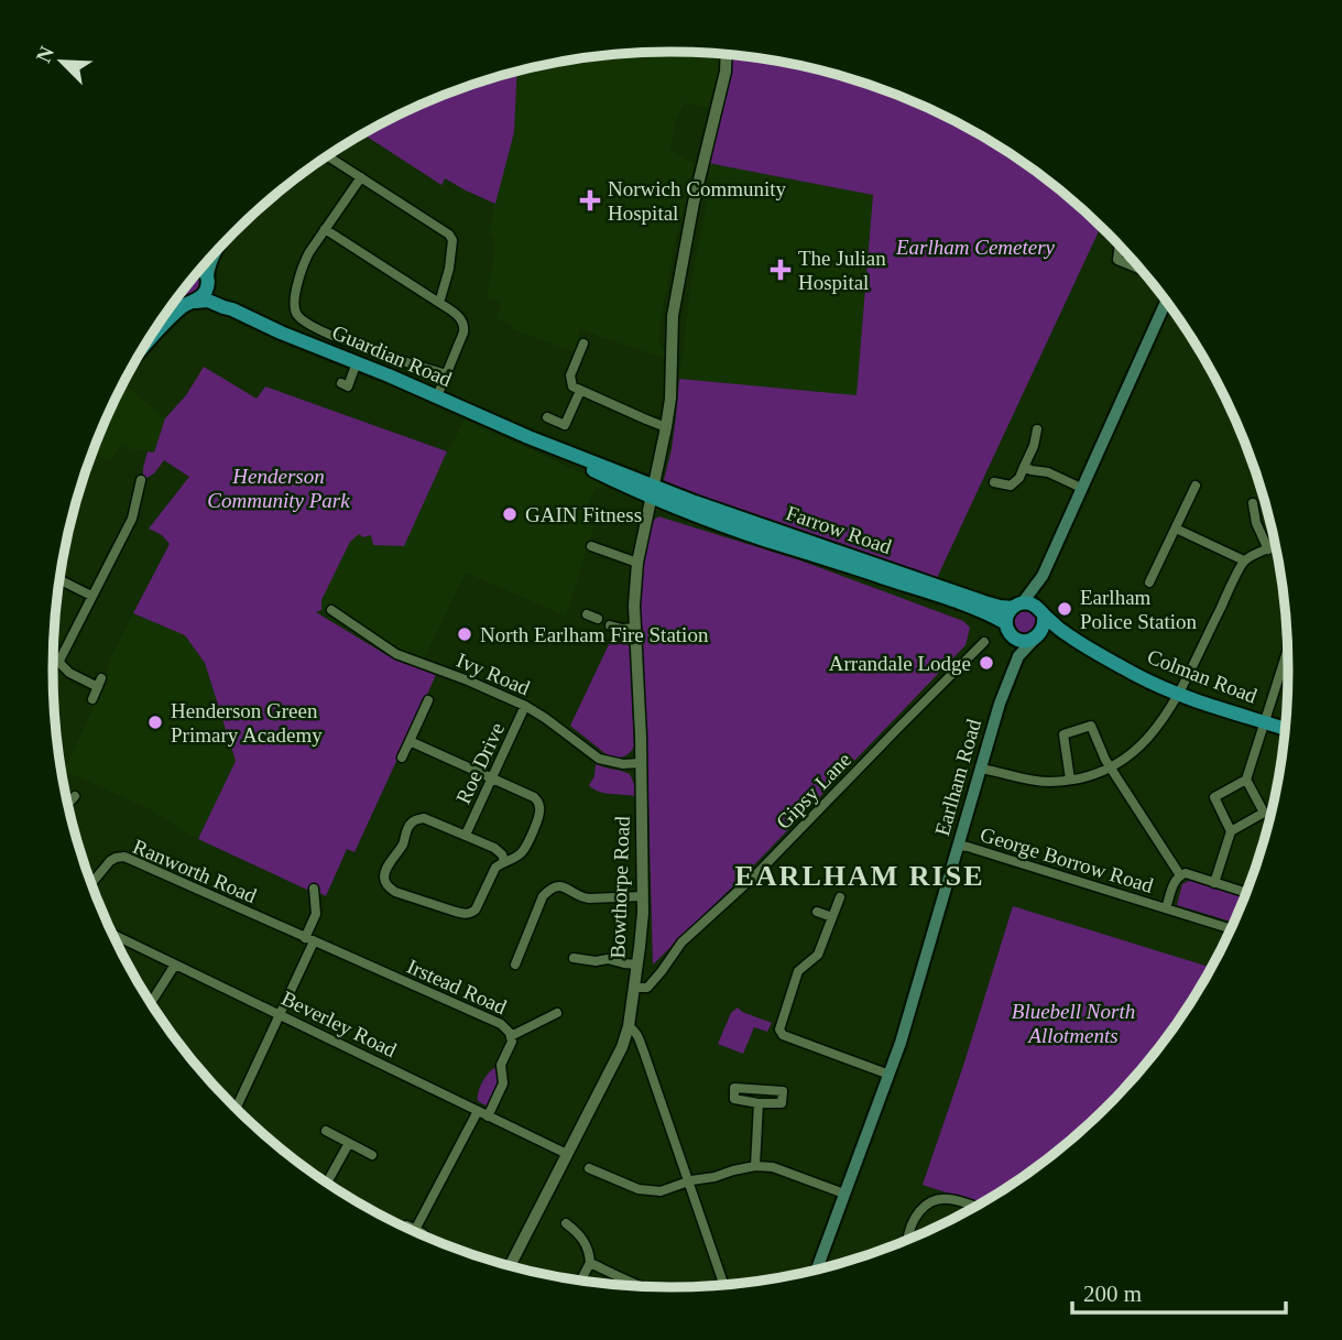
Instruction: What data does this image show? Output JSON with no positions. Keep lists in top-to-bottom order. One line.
{"streets":{"highway":["Guardian Road","Farrow Road","Colman Road"],"main road":["Earlham Road"],"street":["Ivy Road","Roe Drive","Gipsy Lane","George Borrow Road","Ranworth Road","Bowthorpe Road","Irstead Road","Beverley Road"]},"crossings":[["Guardian Road","Farrow Road"],["Guardian Road","Bowthorpe Road"],["Farrow Road","Colman Road"],["Farrow Road","Earlham Road"],["Farrow Road","Bowthorpe Road"],["Ivy Road","Roe Drive"],["Ivy Road","Bowthorpe Road"],["Colman Road","Earlham Road"],["Earlham Road","George Borrow Road"],["Gipsy Lane","Bowthorpe Road"],["Ranworth Road","Irstead Road"],["Bowthorpe Road","Beverley Road"],["Irstead Road","Beverley Road"]],"districts":["EARLHAM RISE"],"parks":["Earlham Cemetery","Henderson Community Park","Bluebell North Allotments"],"places":{"health":["Norwich Community Hospital","The Julian Hospital"],"other":["GAIN Fitness","Earlham Police Station","North Earlham Fire Station","Arrandale Lodge","Henderson Green Primary Academy"]},"scale_bar":"200 m","north":"top left"}
